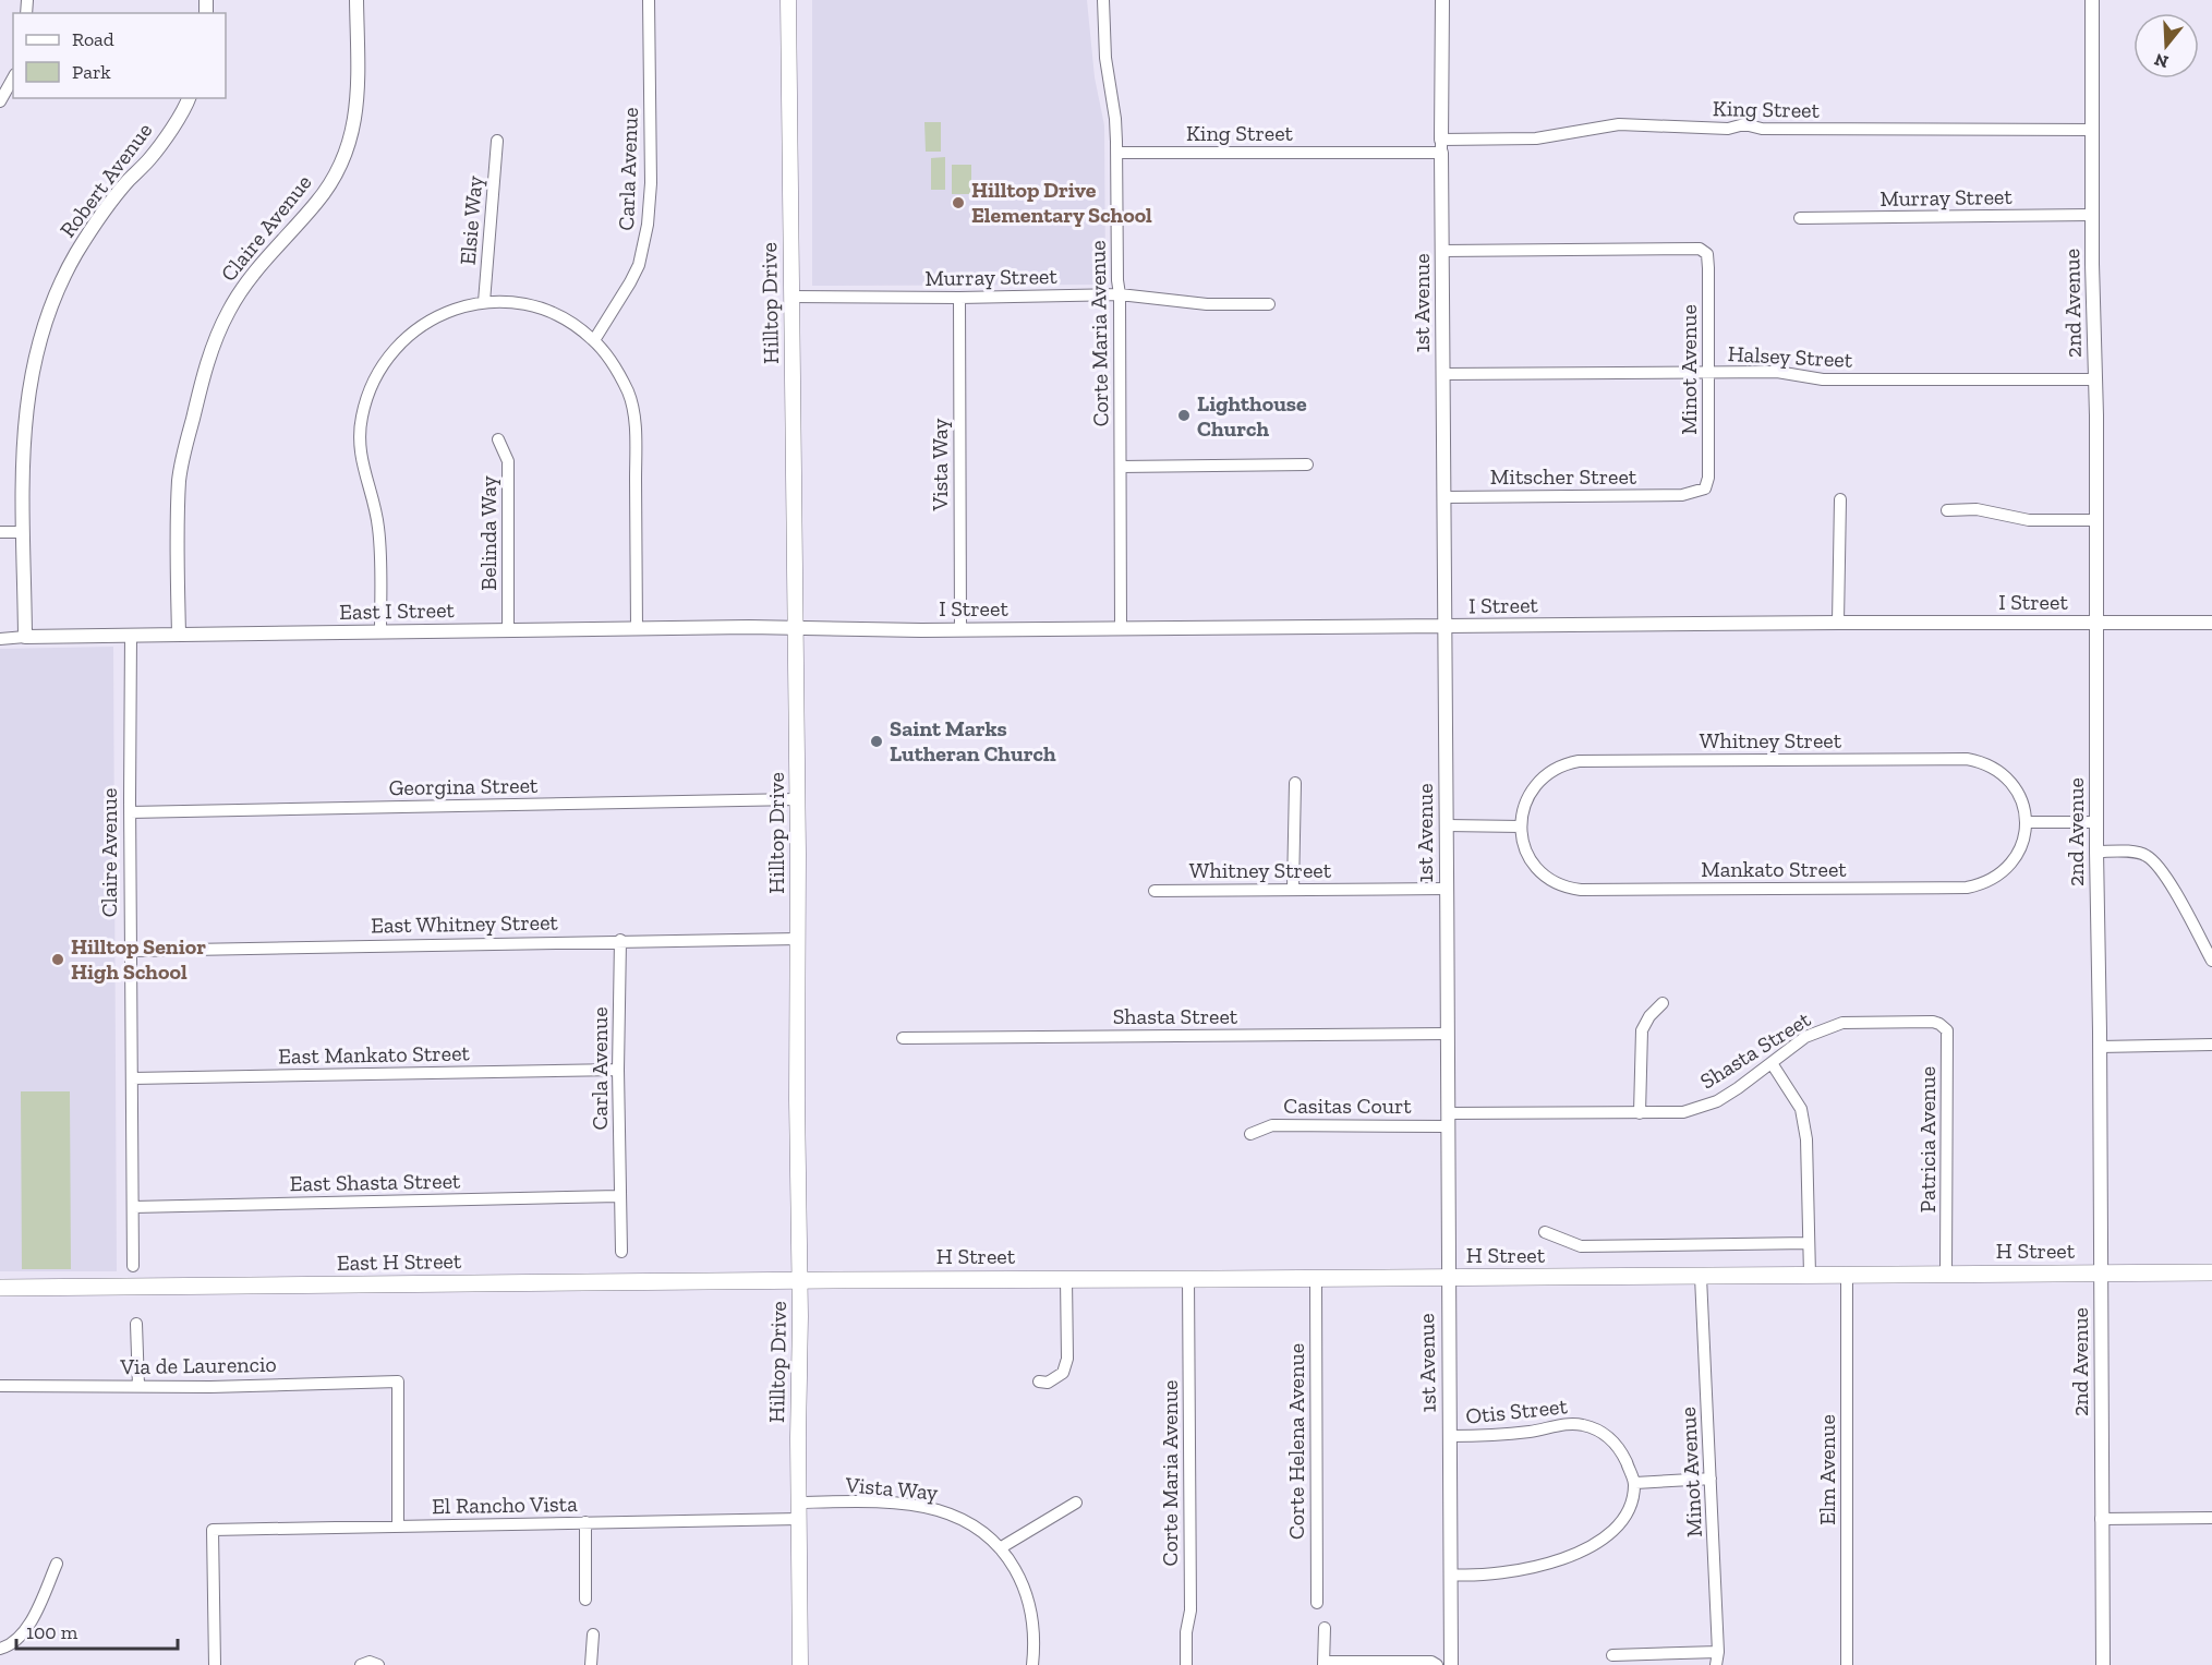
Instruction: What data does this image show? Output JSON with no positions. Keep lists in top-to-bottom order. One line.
{"streets":{"main road":["Hilltop Drive","H Street","East H Street"],"street":["King Street","Carla Avenue","Robert Avenue","Murray Street","Elsie Way","Claire Avenue","1st Avenue","2nd Avenue","Corte Maria Avenue","Halsey Street","Minot Avenue","Vista Way","Mitscher Street","Belinda Way","I Street","East I Street","Whitney Street","Georgina Street","Mankato Street","East Whitney Street","Shasta Street","East Mankato Street","Casitas Court","Patricia Avenue","East Shasta Street","Via de Laurencio","Otis Street","Corte Helena Avenue","Elm Avenue","El Rancho Vista"]},"crossings":[["King Street","1st Avenue"],["King Street","2nd Avenue"],["King Street","Corte Maria Avenue"],["Carla Avenue","East Whitney Street"],["Carla Avenue","East Mankato Street"],["Carla Avenue","East Shasta Street"],["Robert Avenue","East I Street"],["Murray Street","Hilltop Drive"],["Murray Street","2nd Avenue"],["Murray Street","Corte Maria Avenue"],["Murray Street","Vista Way"],["Claire Avenue","East I Street"],["Claire Avenue","Georgina Street"],["Claire Avenue","East Whitney Street"],["Claire Avenue","East Mankato Street"],["Claire Avenue","East Shasta Street"],["Hilltop Drive","Vista Way"],["Hilltop Drive","I Street"],["Hilltop Drive","East I Street"],["Hilltop Drive","Georgina Street"],["Hilltop Drive","East Whitney Street"],["Hilltop Drive","H Street"],["Hilltop Drive","East H Street"],["Hilltop Drive","El Rancho Vista"],["1st Avenue","Halsey Street"],["1st Avenue","Minot Avenue"],["1st Avenue","Mitscher Street"],["1st Avenue","I Street"],["1st Avenue","Whitney Street"],["1st Avenue","Shasta Street"],["1st Avenue","Casitas Court"],["1st Avenue","H Street"],["1st Avenue","Otis Street"],["2nd Avenue","Halsey Street"],["2nd Avenue","I Street"],["2nd Avenue","H Street"],["Corte Maria Avenue","I Street"],["Corte Maria Avenue","H Street"],["Halsey Street","Minot Avenue"],["Minot Avenue","Mitscher Street"],["Minot Avenue","H Street"],["Vista Way","I Street"],["Vista Way","El Rancho Vista"],["Belinda Way","East I Street"],["I Street","East I Street"],["Whitney Street","Mankato Street"],["Shasta Street","Casitas Court"],["Shasta Street","Patricia Avenue"],["Patricia Avenue","H Street"],["H Street","East H Street"],["H Street","Corte Helena Avenue"],["H Street","Elm Avenue"],["Via de Laurencio","El Rancho Vista"]],"places":["Hilltop Drive Elementary School","Lighthouse Church","Saint Marks Lutheran Church","Hilltop Senior High School"],"legend":["Road","Park"],"scale_bar":"100 m","north":"bottom"}
